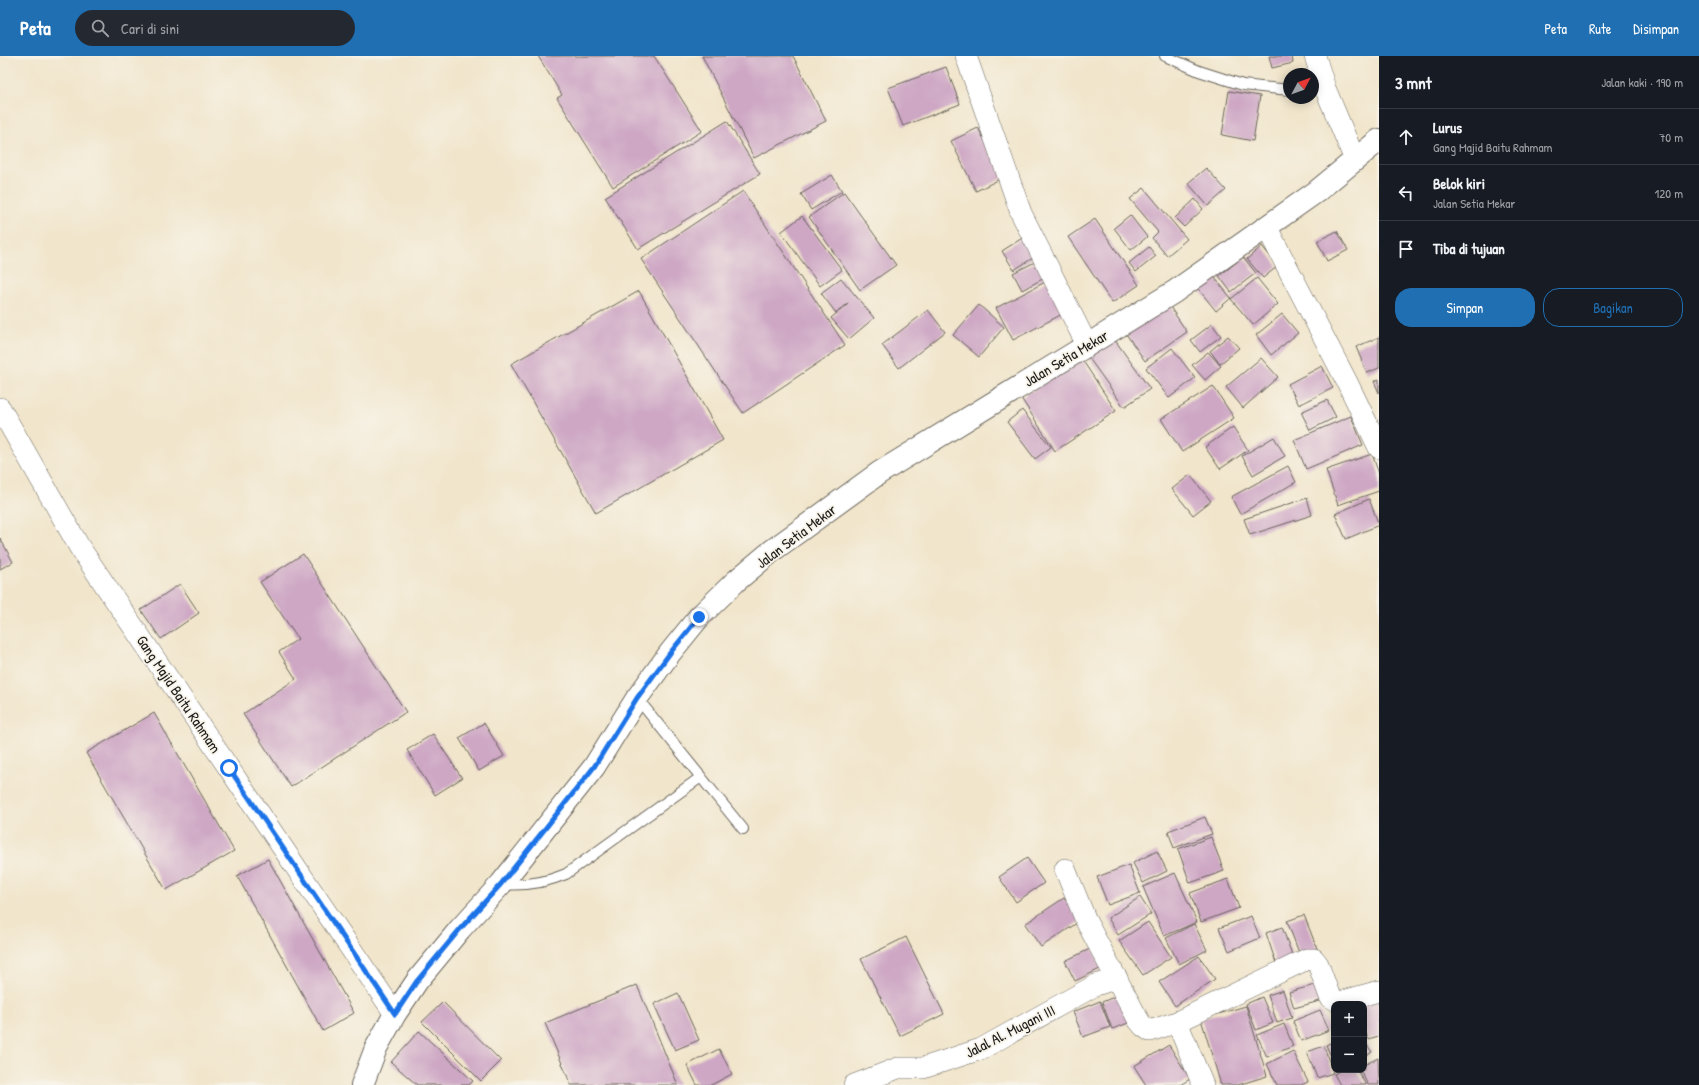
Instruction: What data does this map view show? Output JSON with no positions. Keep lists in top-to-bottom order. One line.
{"streets":{"street":["Jalan Setia Mekar","Gang Majid Baitu Rahmam","Jalal Al. Mugani III"]},"crossings":[["Jalan Setia Mekar","Gang Majid Baitu Rahmam"]],"north":"top right","page":{"header":"Peta","search":"Cari di sini","nav":["Peta","Rute","Disimpan"],"heading":["3 mnt","Jalan kaki · 190 m"],"list":[["Lurus","Gang Majid Baitu Rahmam","70 m"],["Belok kiri","Jalan Setia Mekar","120 m"],"Tiba di tujuan"],"buttons":["Simpan","Bagikan"],"map_buttons":["+","−"]}}
